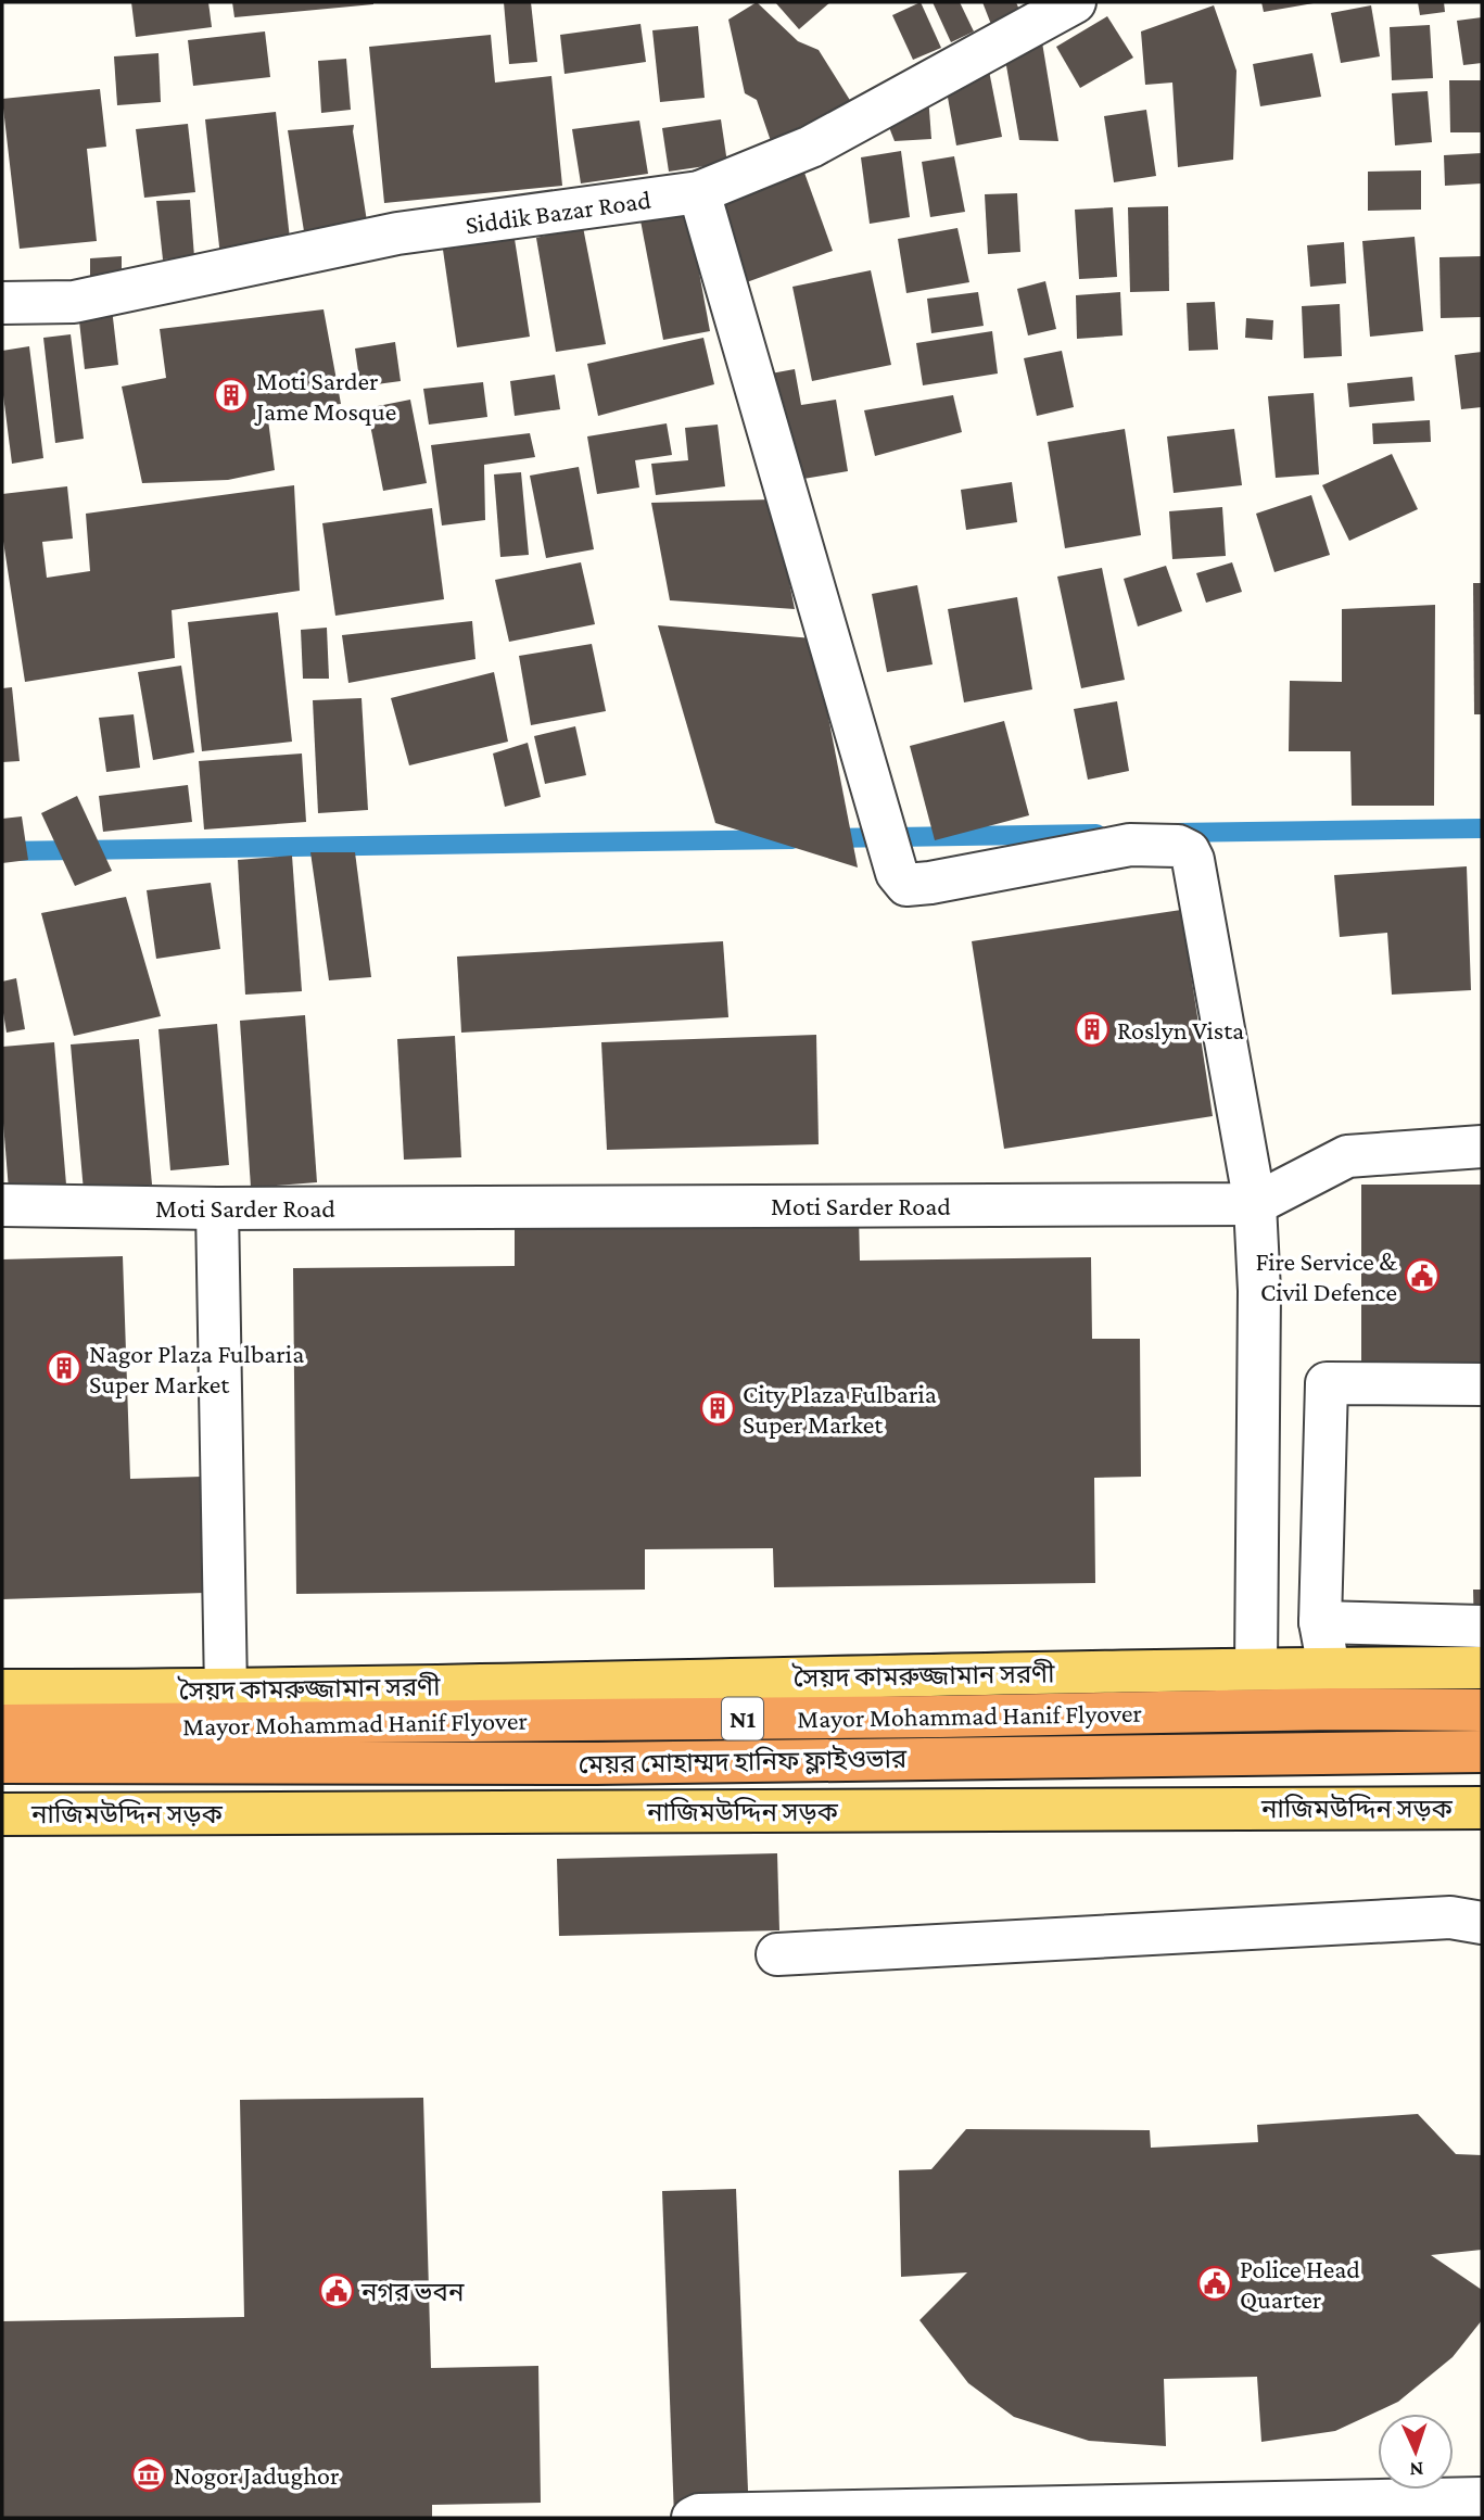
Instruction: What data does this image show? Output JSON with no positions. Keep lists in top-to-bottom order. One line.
{"streets":{"highway":["Mayor Mohammad Hanif Flyover","N1","মেয়র মোহাম্মদ হানিফ ফ্লাইওভার"],"main road":["সৈয়দ কামরুজ্জামান সরণী","নাজিমউদ্দিন সড়ক"],"street":["Siddik Bazar Road","Moti Sarder Road"]},"places":{"building":["Moti Sarder Jame Mosque","Roslyn Vista","Nagor Plaza Fulbaria Super Market","City Plaza Fulbaria Super Market"],"public building":["Fire Service & Civil Defence","Police Head Quarter","নগর ভবন"],"museum":["Nogor Jadughor"]},"north":"bottom"}
